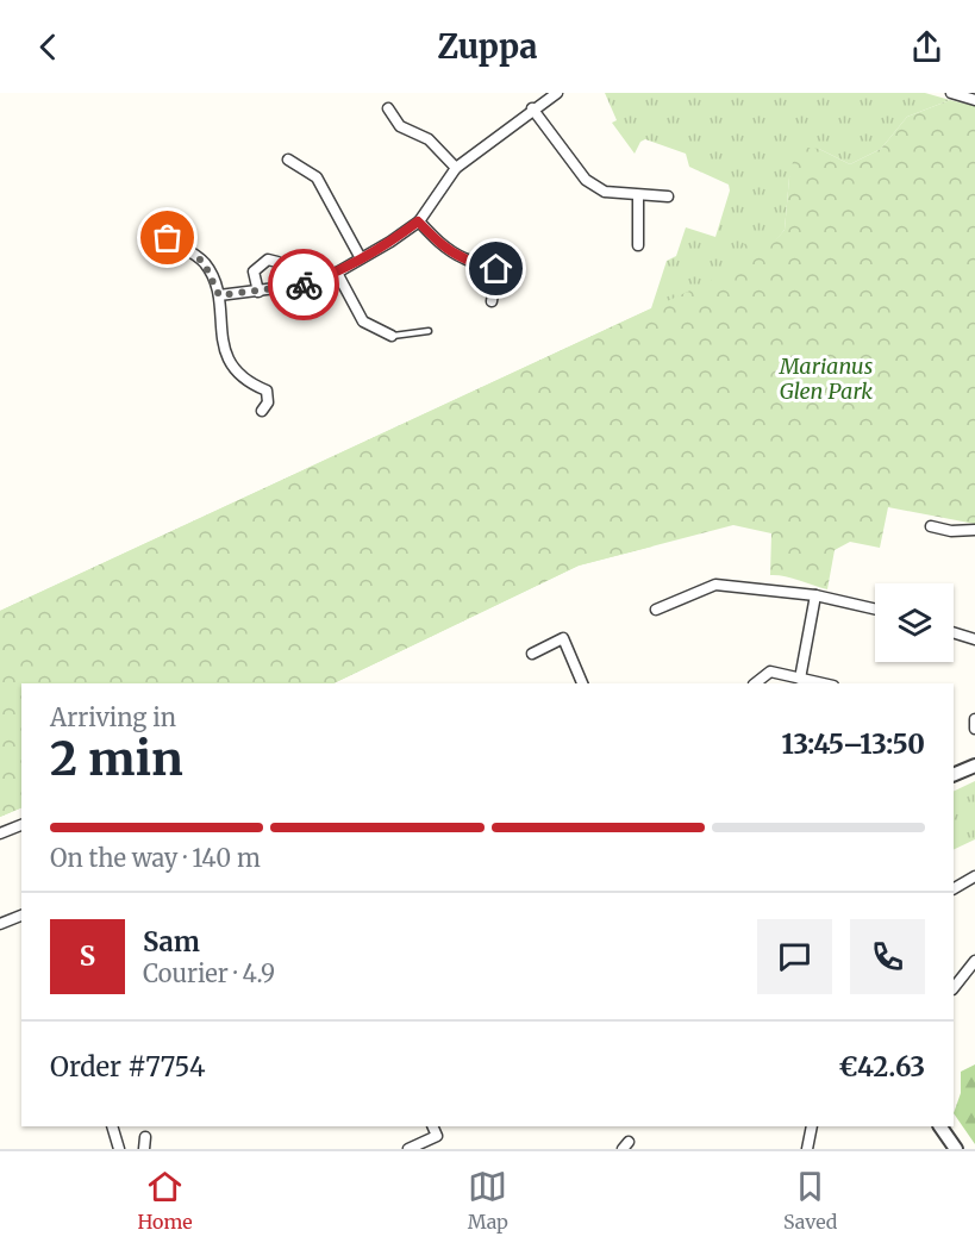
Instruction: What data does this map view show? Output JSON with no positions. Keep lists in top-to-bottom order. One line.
{"parks":["Marianus Glen Park"],"page":{"header":"Zuppa","heading":["2 min","Arriving in","13:45–13:50"],"panel":["Sam","Courier · 4.9","Order #7754","€42.63"],"bar":"On the way · 140 m","round":"S","tabs":["Home","Map","Saved"]}}
